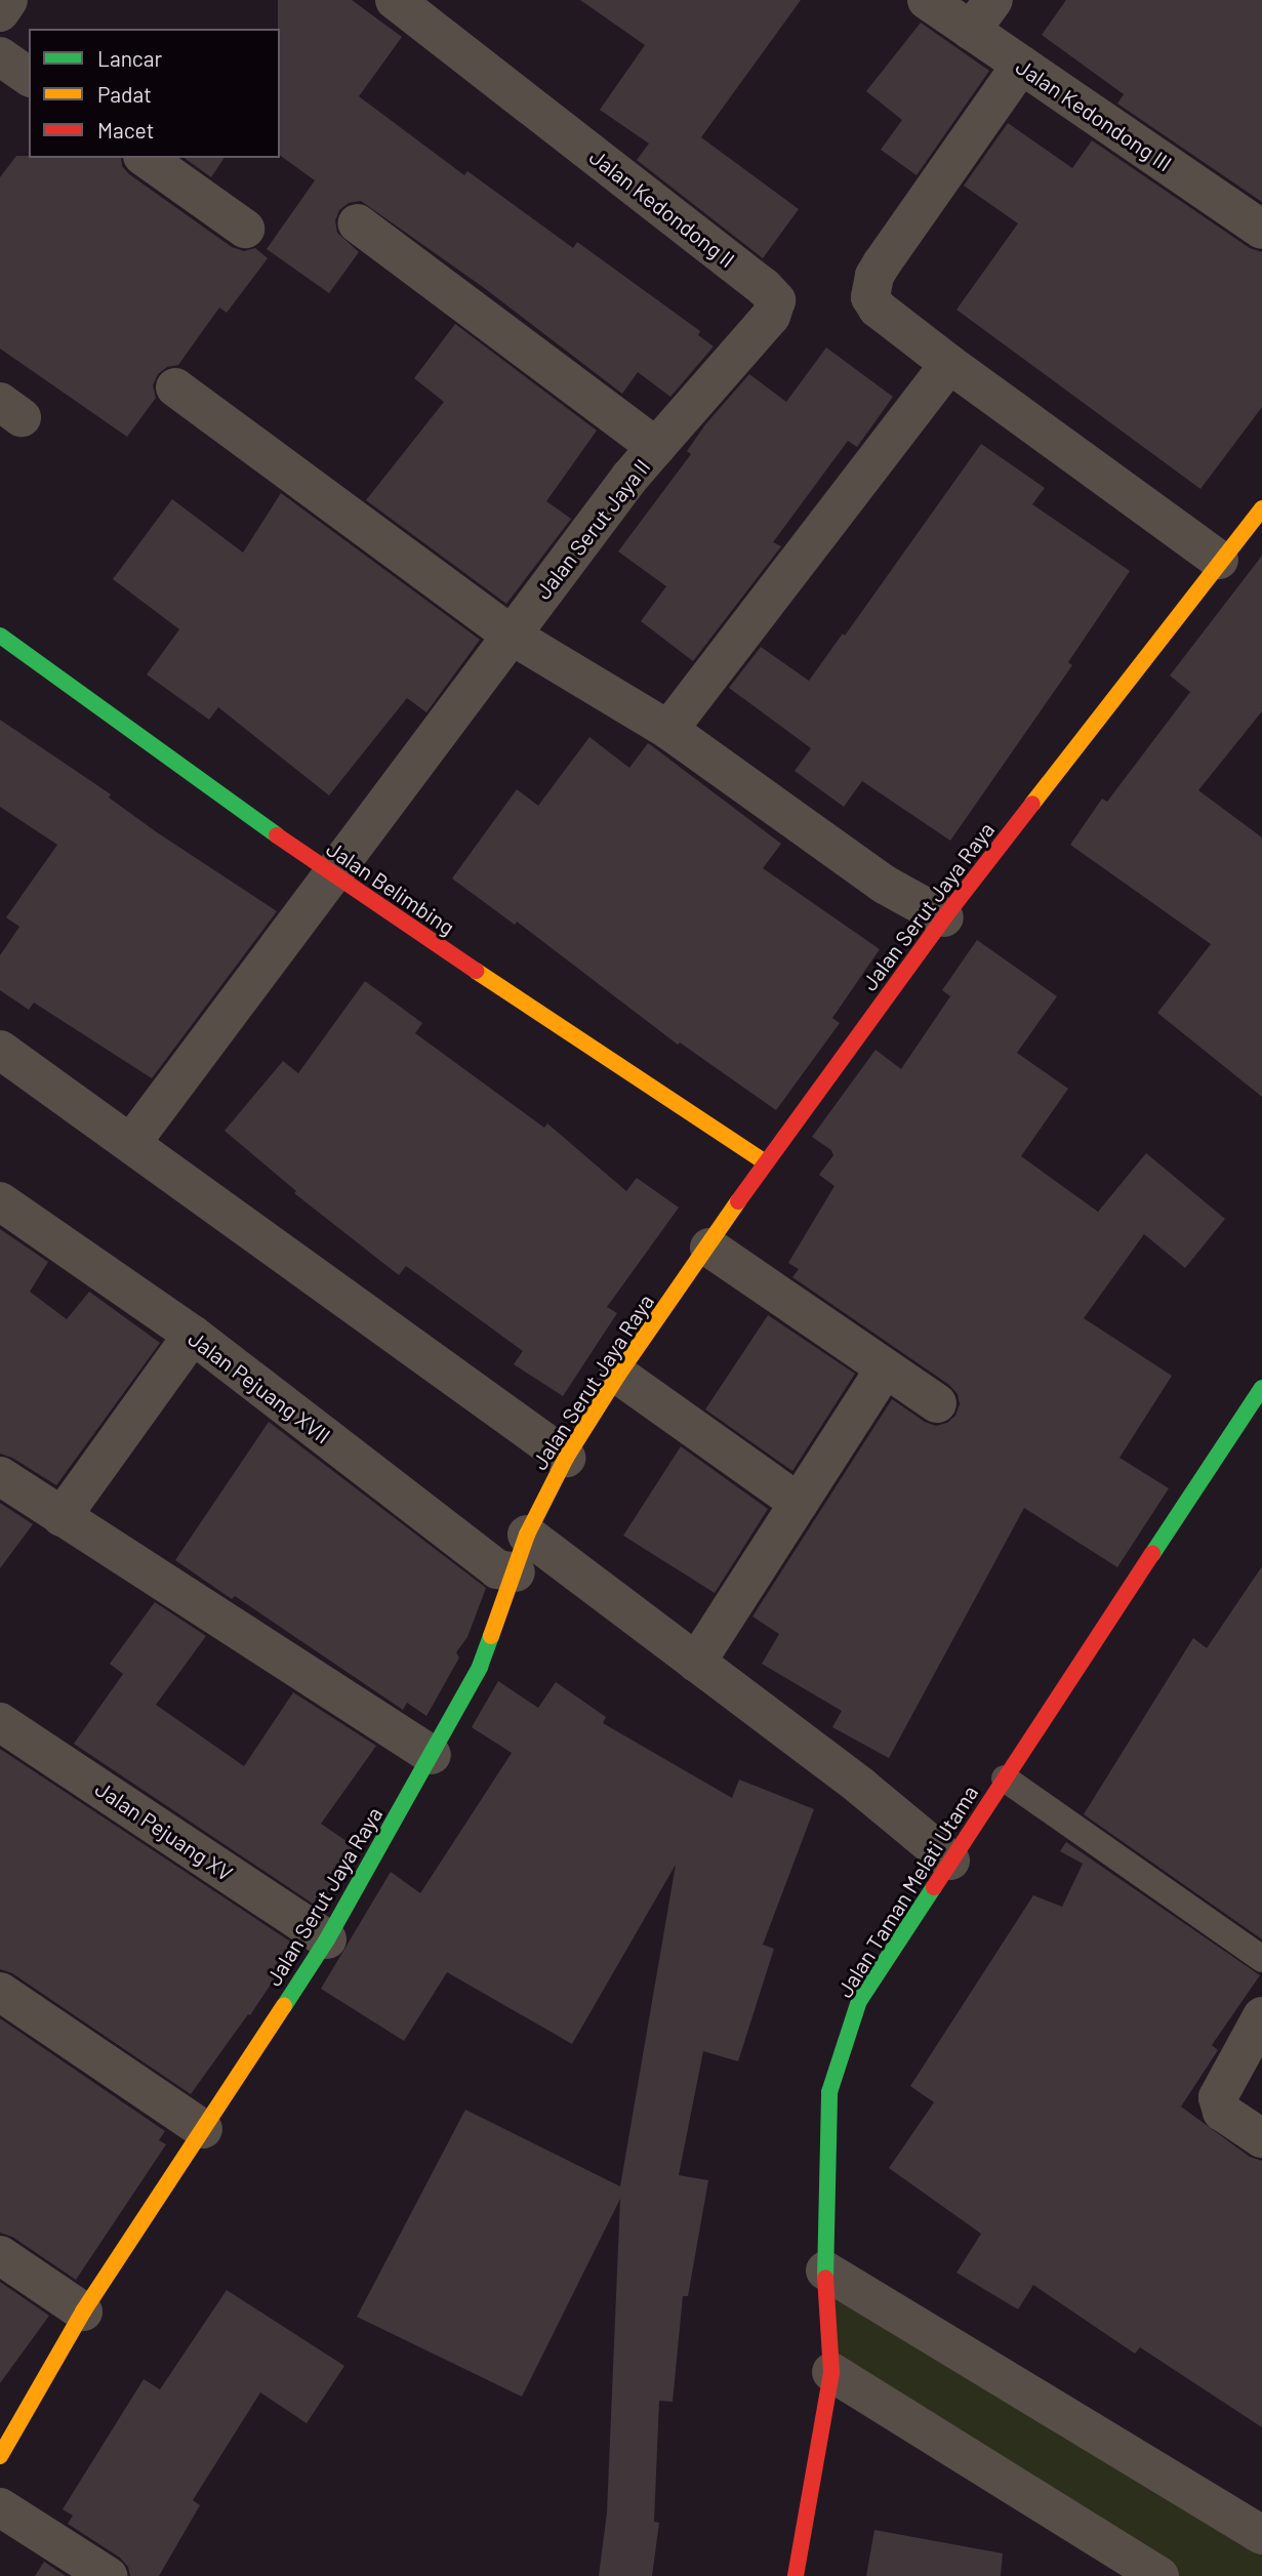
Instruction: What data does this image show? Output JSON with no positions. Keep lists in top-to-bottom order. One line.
{"streets":{"street":["Jalan Kedondong III","Jalan Kedondong II","Jalan Serut Jaya II","Jalan Belimbing","Jalan Serut Jaya Raya","Jalan Pejuang XVII","Jalan Pejuang XV","Jalan Taman Melati Utama"]},"crossings":[["Jalan Kedondong II","Jalan Serut Jaya II"],["Jalan Serut Jaya II","Jalan Belimbing"],["Jalan Belimbing","Jalan Serut Jaya Raya"],["Jalan Serut Jaya Raya","Jalan Pejuang XVII"],["Jalan Serut Jaya Raya","Jalan Pejuang XV"]],"legend":["Lancar","Padat","Macet"]}
